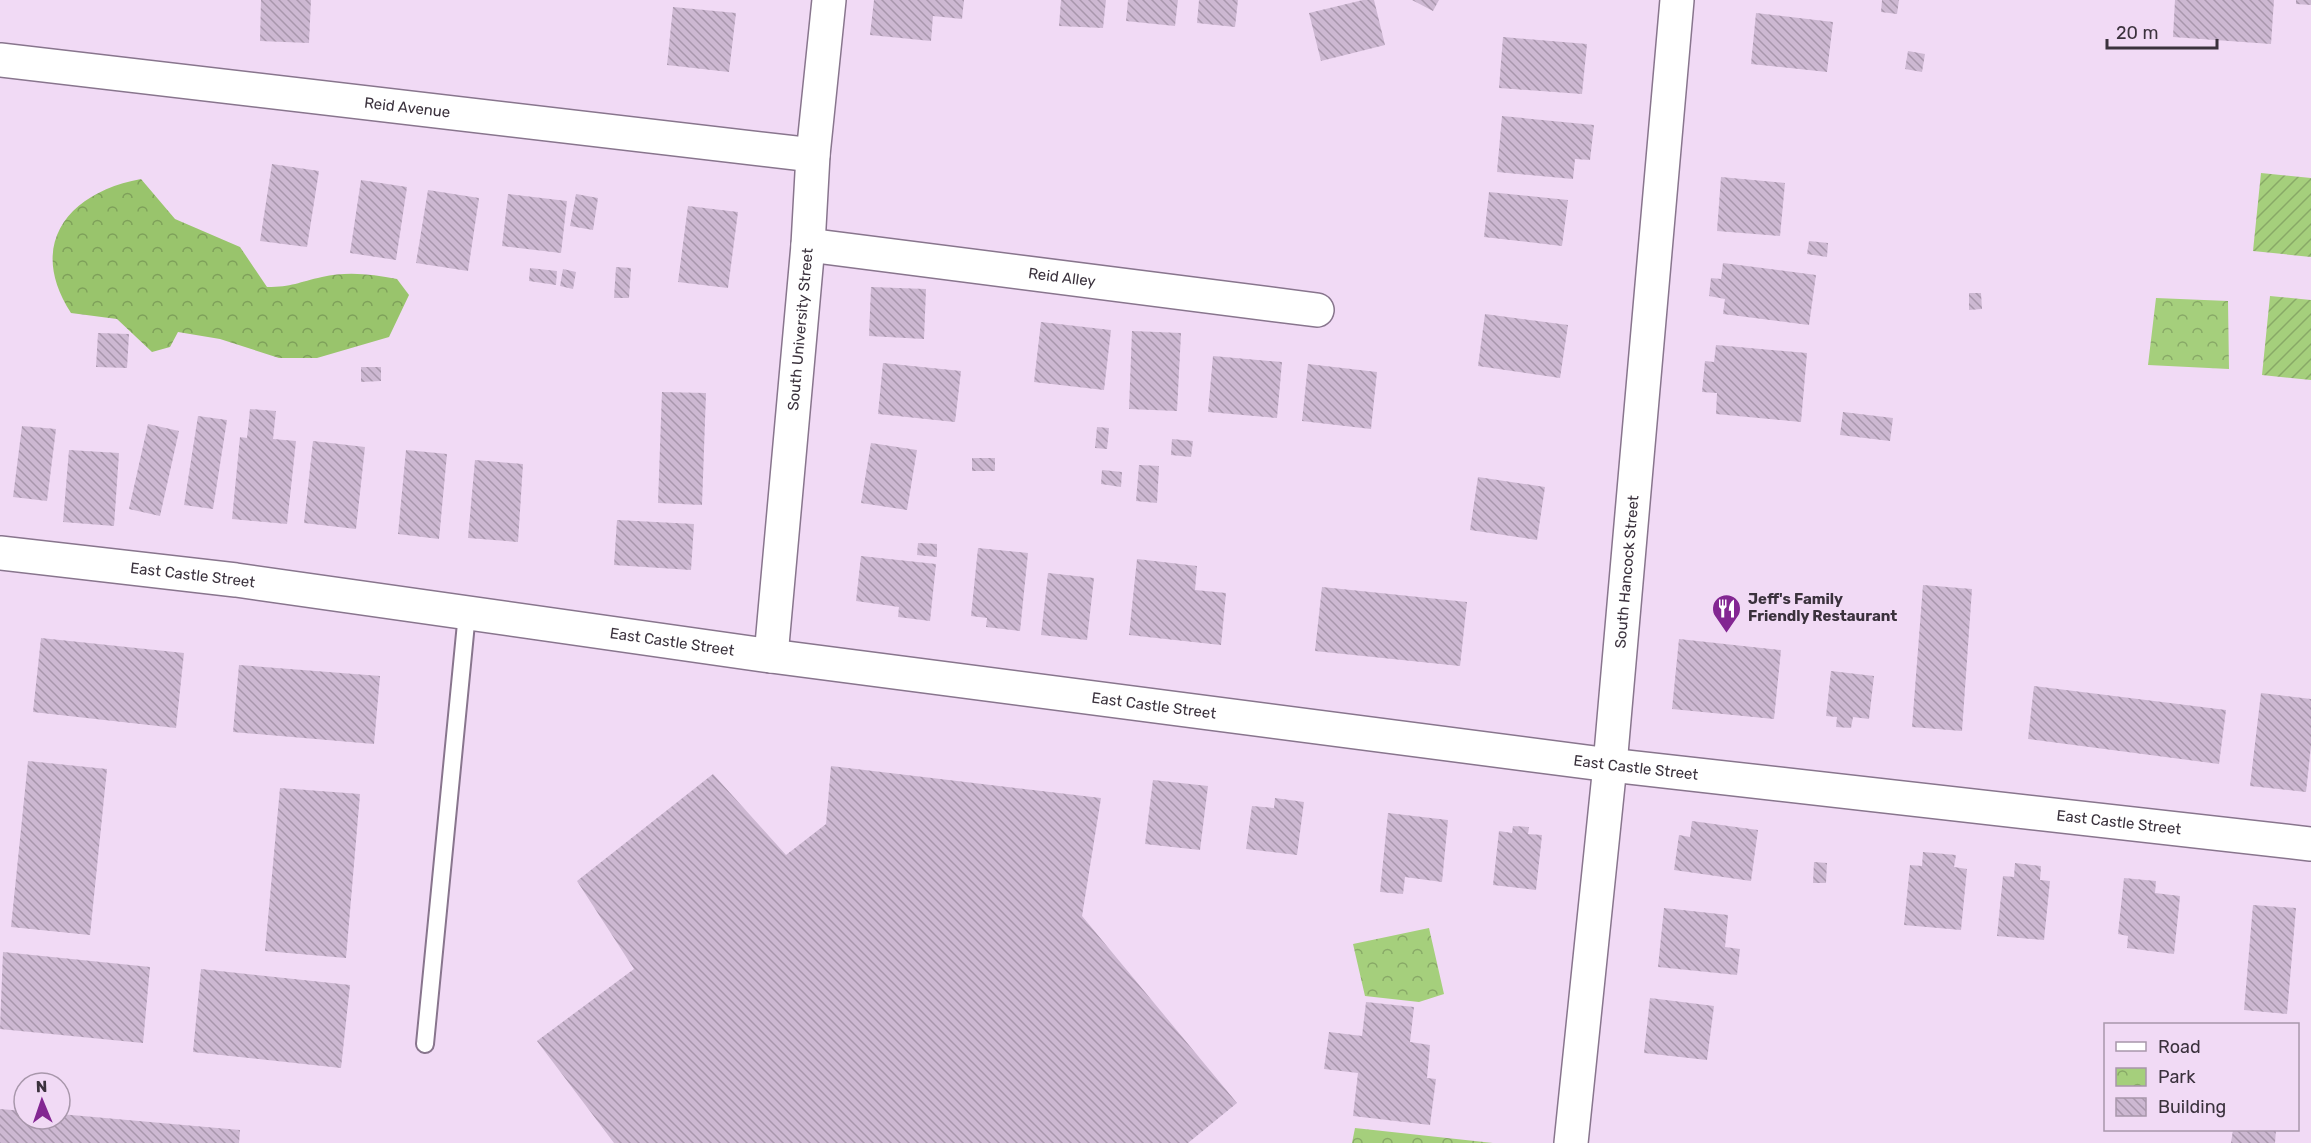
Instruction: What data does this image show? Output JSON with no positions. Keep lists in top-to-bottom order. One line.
{"streets":{"street":["Reid Avenue","Reid Alley","South University Street","South Hancock Street","East Castle Street"]},"crossings":[["Reid Avenue","South University Street"],["Reid Alley","South University Street"],["South University Street","East Castle Street"],["South Hancock Street","East Castle Street"]],"places":{"restaurant":["Jeff's Family Friendly Restaurant"]},"legend":["Road","Park","Building"],"scale_bar":"20 m","north":"top"}
